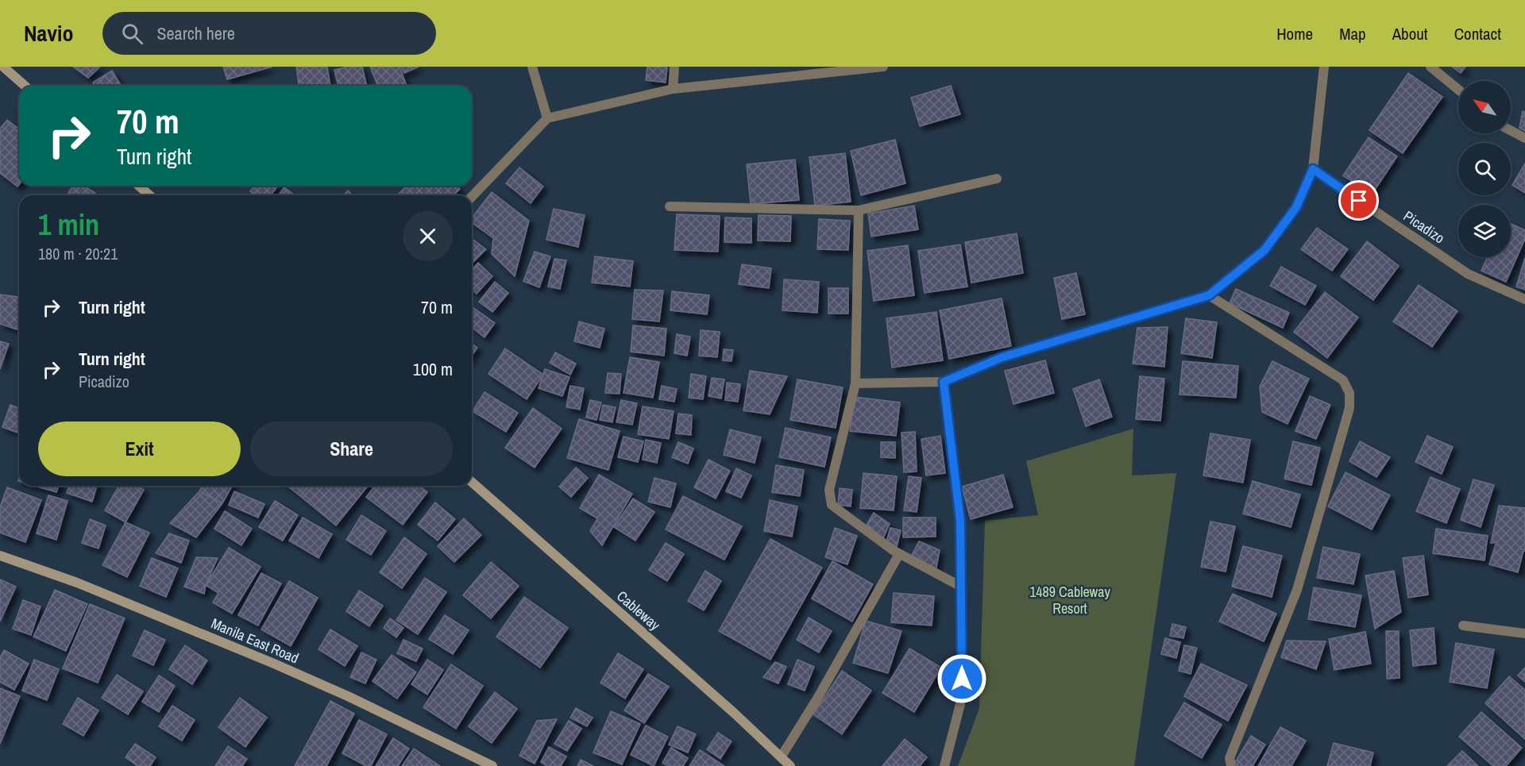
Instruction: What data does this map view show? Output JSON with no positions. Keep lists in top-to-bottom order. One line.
{"streets":{"main road":["Cableway","Manila East Road"],"street":["Picadizo"]},"parks":["1489 Cableway Resort"],"north":"top left","page":{"header":"Navio","search":"Search here","nav":["Home","Map","About","Contact"],"turn":["70 m","Turn right"],"heading":["1 min","180 m · 20:21"],"list":[{"name":"Turn right","value":"70 m"},{"name":"Turn right","note":"Picadizo","value":"100 m"}],"buttons":["Exit","Share"]}}
